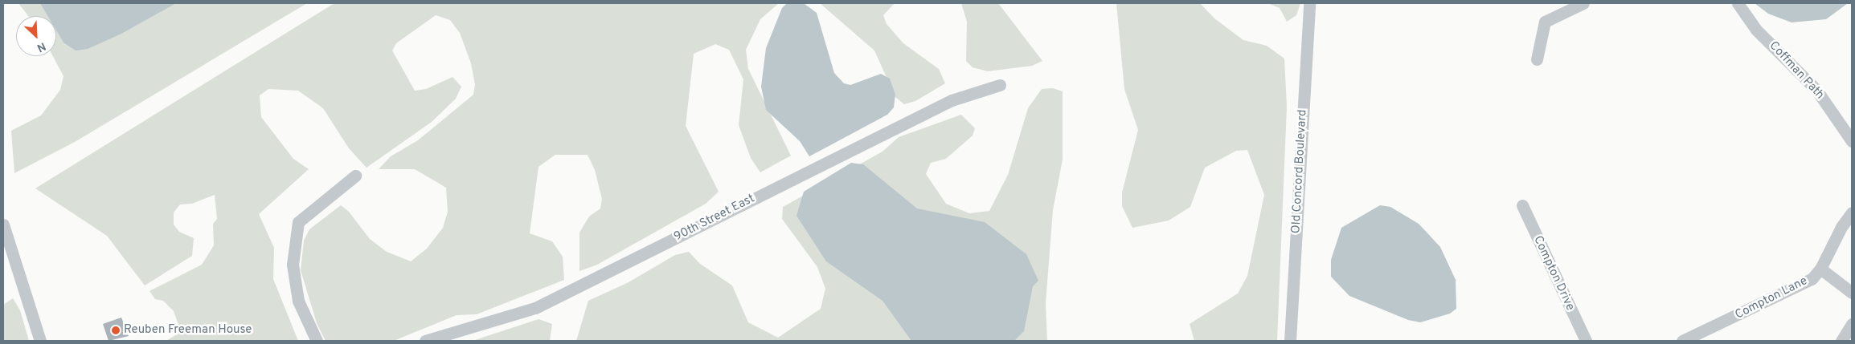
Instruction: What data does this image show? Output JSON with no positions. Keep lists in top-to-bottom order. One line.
{"streets":{"street":["Coffman Path","Old Concord Boulevard","90th Street East","Compton Drive","Compton Lane"]},"places":["Reuben Freeman House"],"north":"bottom right"}
